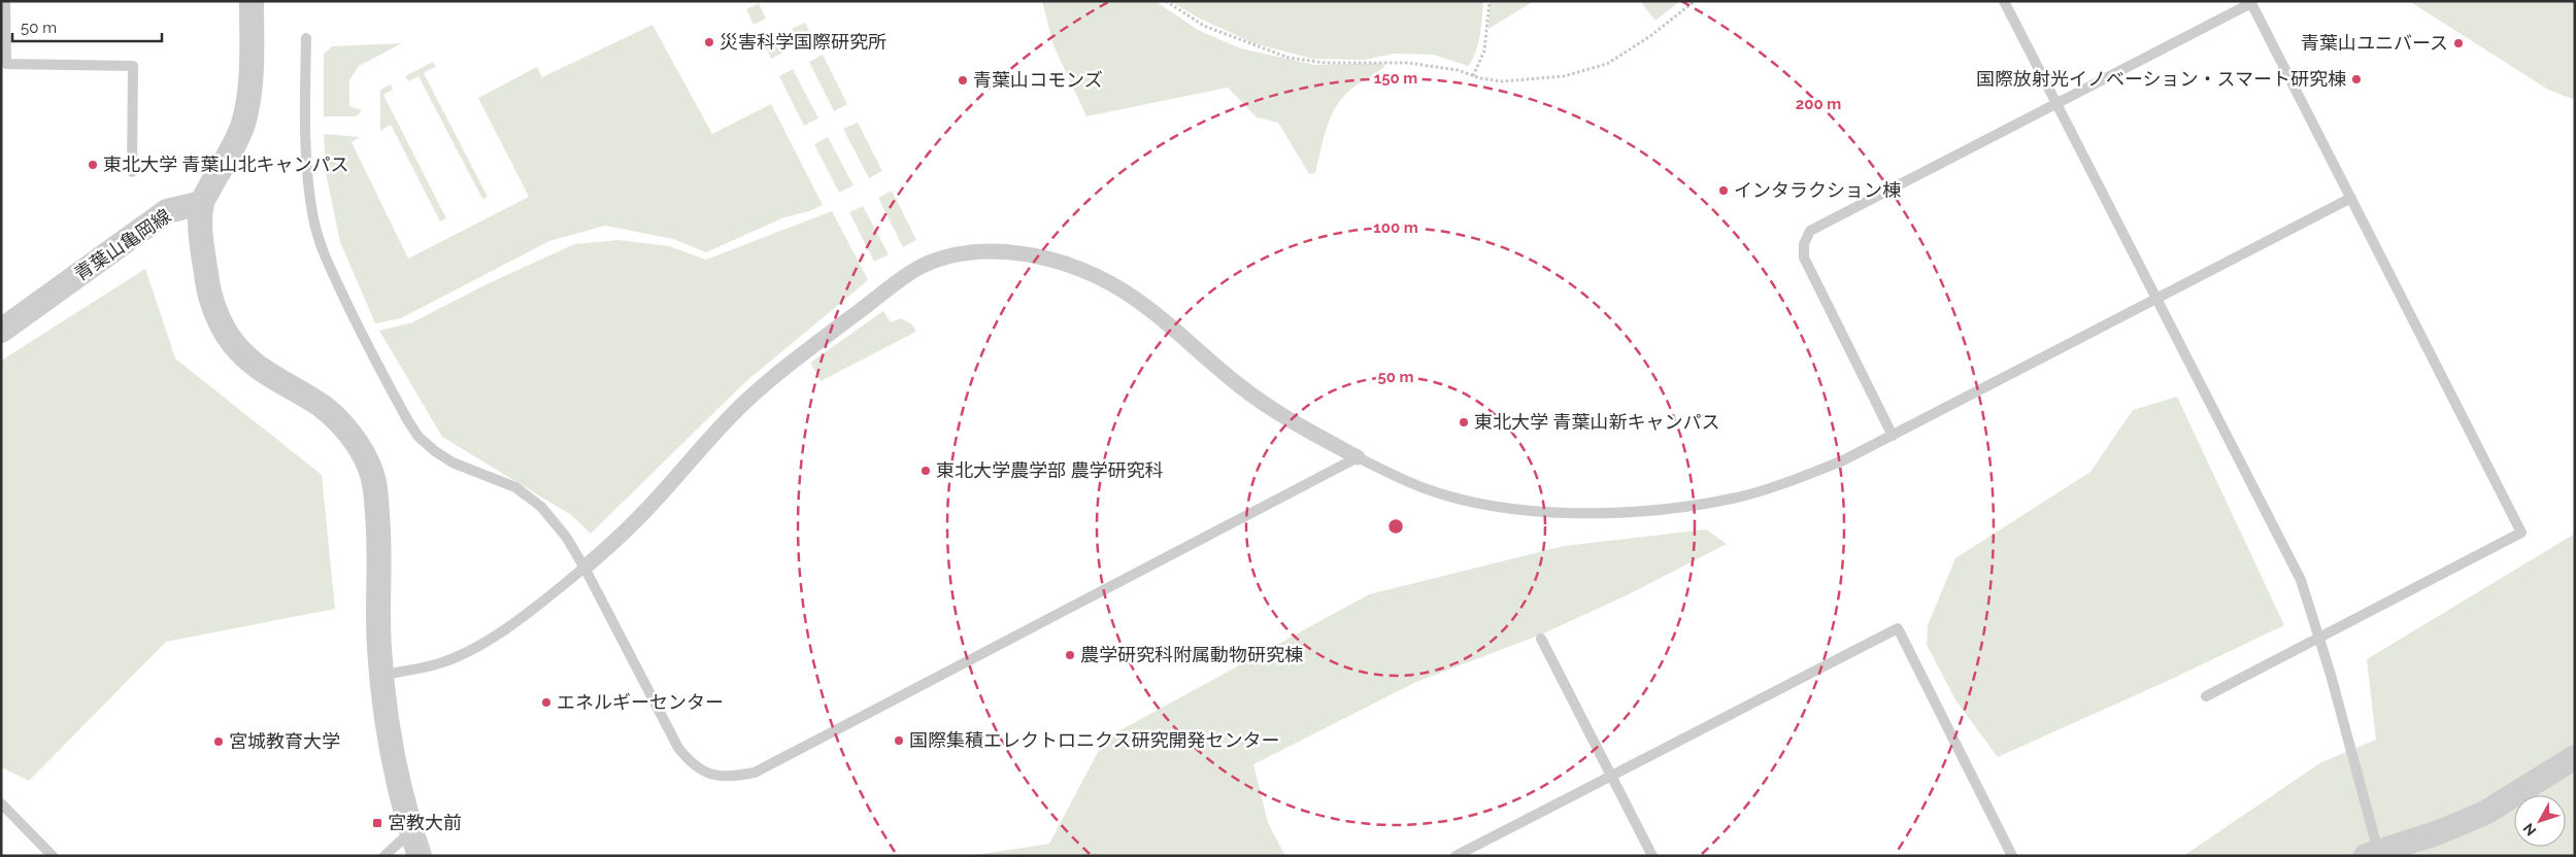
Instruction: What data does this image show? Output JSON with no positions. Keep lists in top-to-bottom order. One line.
{"streets":{"street":["青葉山亀岡線"]},"places":{"other":["災害科学国際研究所","青葉山ユニバース","国際放射光イノベーション・スマート研究棟","青葉山コモンズ","東北大学 青葉山北キャンパス","インタラクション棟","東北大学 青葉山新キャンパス","東北大学農学部 農学研究科","農学研究科附属動物研究棟","エネルギーセンター","国際集積エレクトロニクス研究開発センター","宮城教育大学"],"transit":["宮教大前"]},"scale_bar":"50 m","north":"bottom left","rings":["150 m","200 m","100 m","50 m"]}
